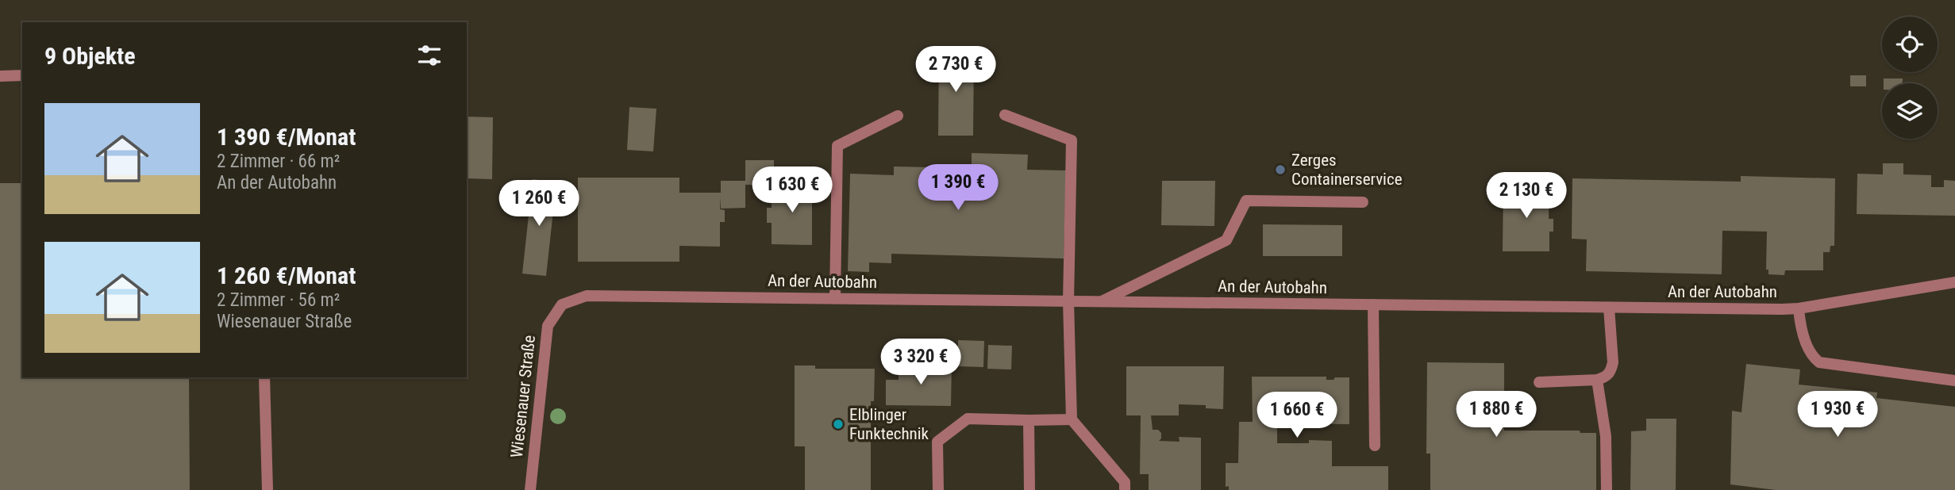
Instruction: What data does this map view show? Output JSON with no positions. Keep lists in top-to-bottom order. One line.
{"streets":{"street":["An der Autobahn","Wiesenauer Straße"]},"crossings":[["An der Autobahn","Wiesenauer Straße"]],"places":["Zerges Containerservice","Elblinger Funktechnik"],"page":{"heading":"9 Objekte","price":["2 730 €","1 390 €","1 630 €","2 130 €","1 260 €","3 320 €","1 880 €","1 930 €","1 660 €"],"list":[{"name":"1 390 €/Monat","note":"2 Zimmer · 66 m² · An der Autobahn"},{"name":"1 260 €/Monat","note":"2 Zimmer · 56 m² · Wiesenauer Straße"}]}}
